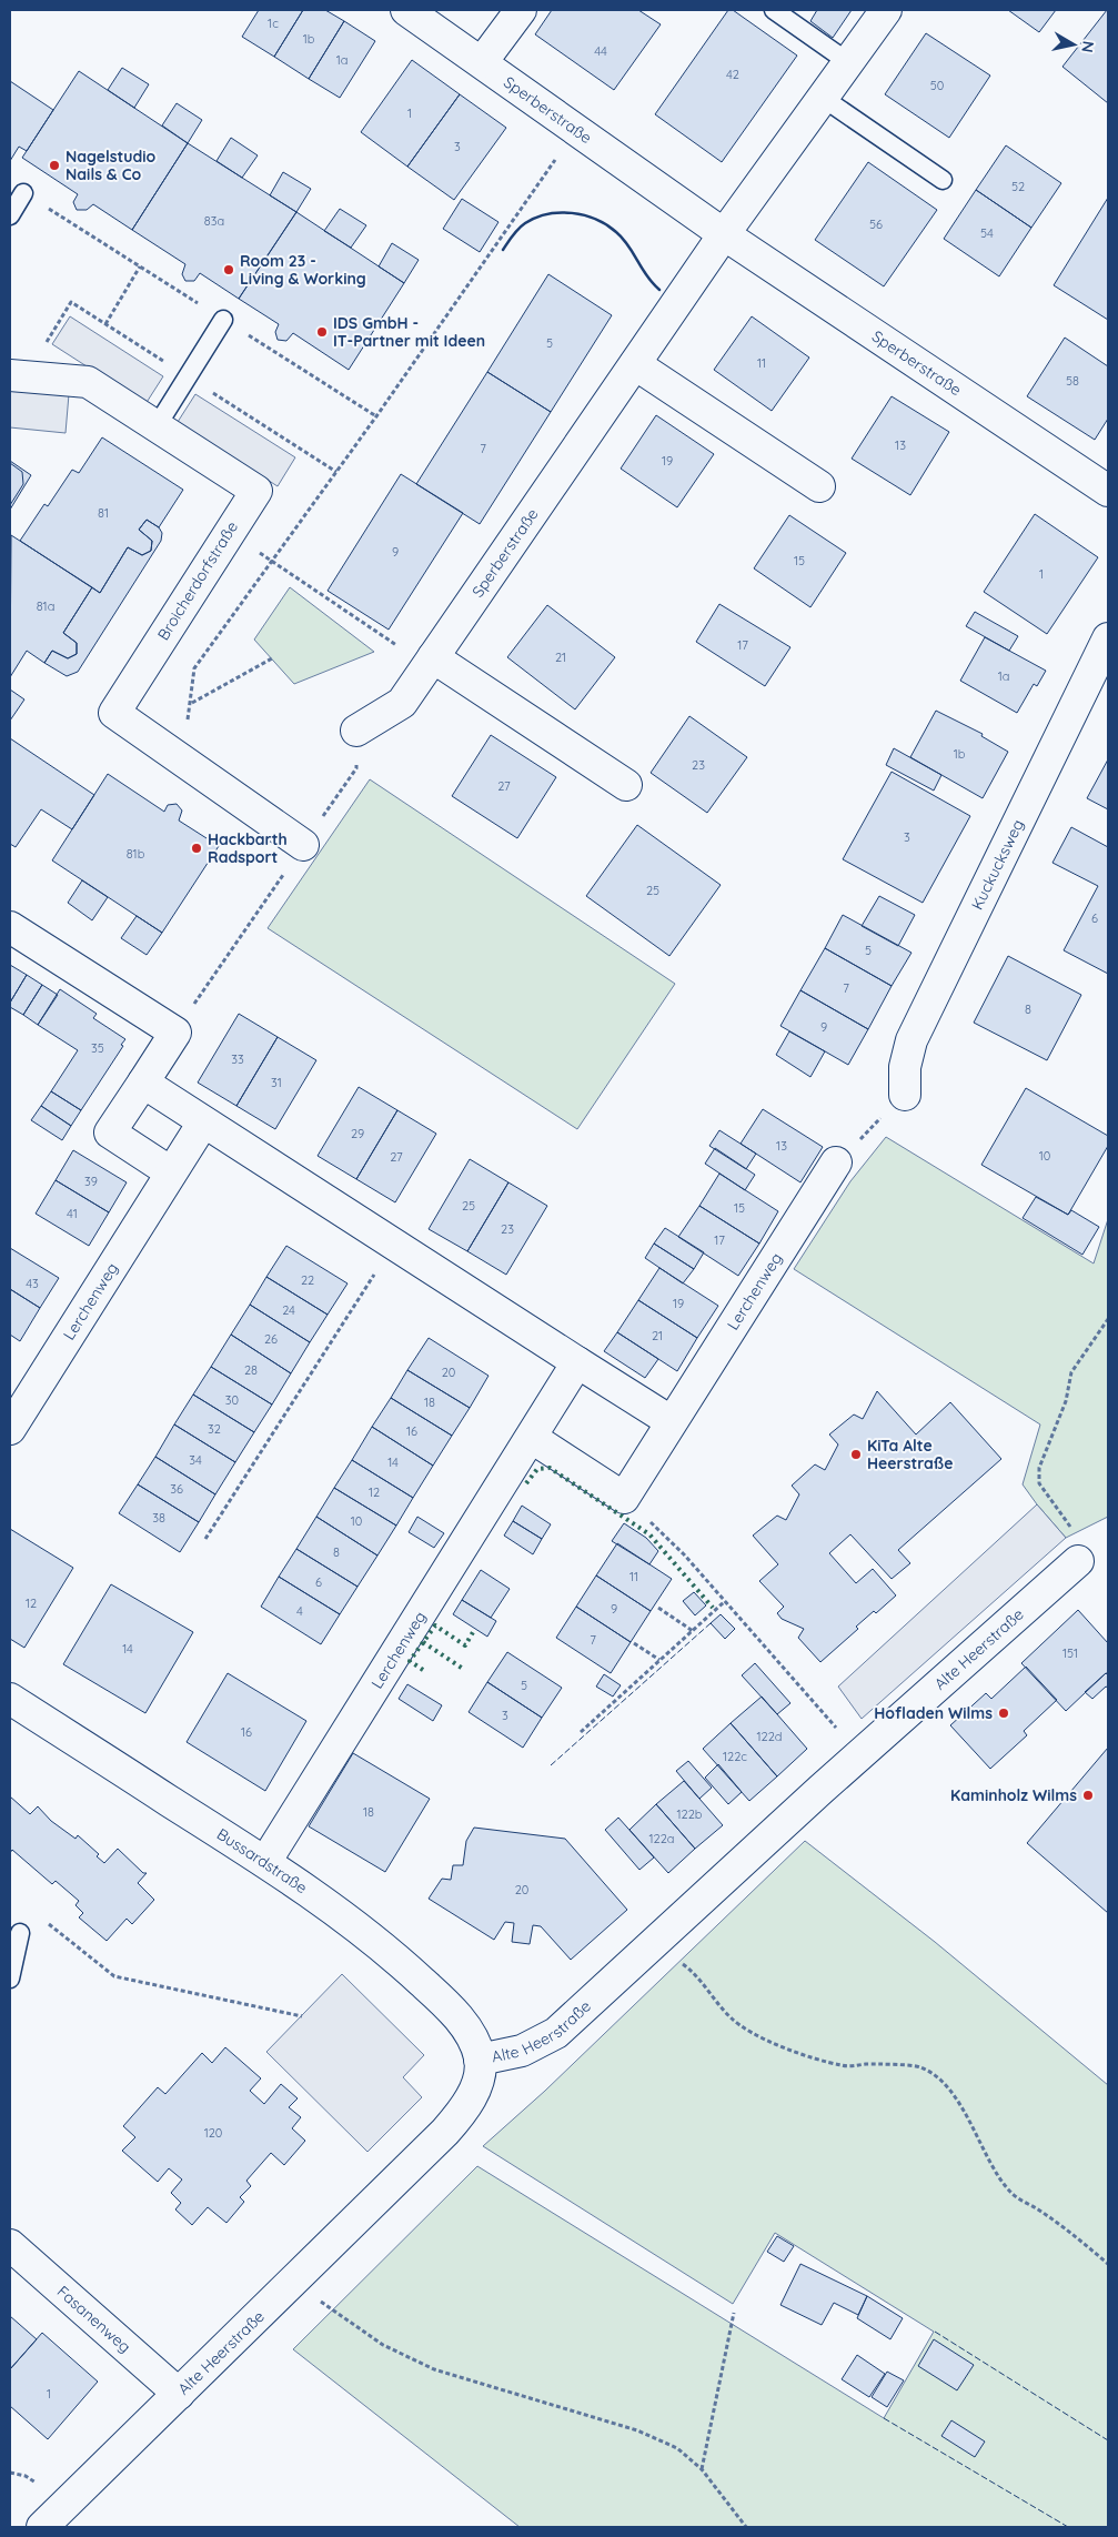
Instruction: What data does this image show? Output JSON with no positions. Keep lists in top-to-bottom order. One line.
{"streets":{"street":["Sperberstraße","Broicherdorfstraße","Kuckucksweg","Lerchenweg","Alte Heerstraße","Bussardstraße","Fasanenweg"]},"crossings":[["Lerchenweg","Bussardstraße"],["Alte Heerstraße","Bussardstraße"],["Alte Heerstraße","Fasanenweg"]],"places":["Nagelstudio Nails & Co","Room 23 - Living & Working","IDS GmbH - IT-Partner mit Ideen","Hackbarth Radsport","KiTa Alte Heerstraße","Hofladen Wilms","Kaminholz Wilms"],"house_numbers":["1c","1b","44","1a","42","50","1","3","52","83a","56","54","5","11","58","13","7","19","81","9","15","1","81a","17","21","1a","1b","23","27","3","81b","25","6","5","7","8","9","35","33","31","29","13","10","27","39","25","15","41","23","17","22","43","19","24","21","26","28","20","30","18","32","16","34","14","36","12","38","10","8","11","6","12","9","4","7","14","151","5","3","16","122d","122c","18","122b","122a","20","120","1"],"north":"right"}
